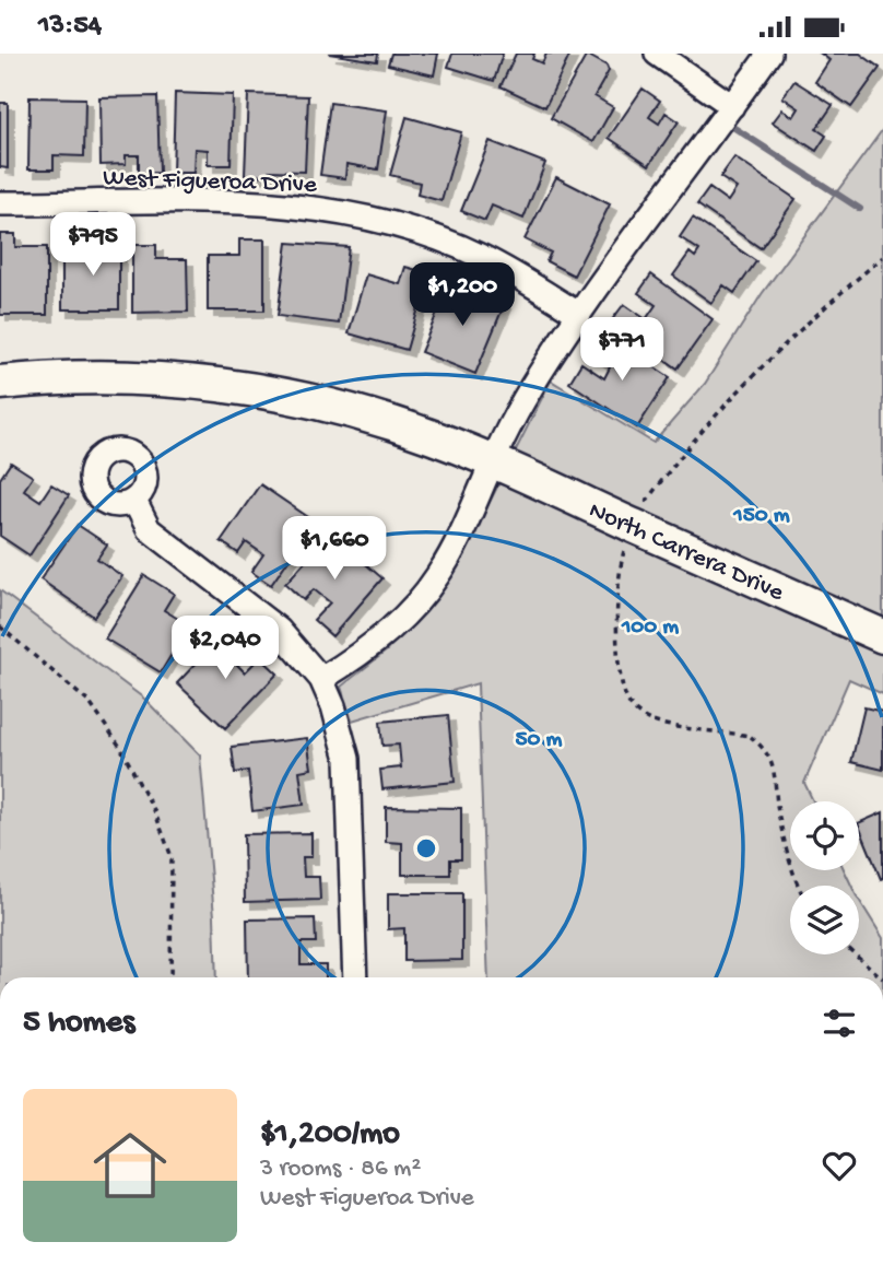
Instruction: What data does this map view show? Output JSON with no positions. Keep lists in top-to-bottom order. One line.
{"streets":{"street":["West Figueroa Drive","North Carrera Drive"]},"page":{"status":"13:54","price":["$795","$1,200","$771","$1,660","$2,040"],"heading":"5 homes","list":[{"name":"$1,200/mo","note":"3 rooms · 86 m² · West Figueroa Drive"}]},"rings":["150 m","100 m","50 m"]}
